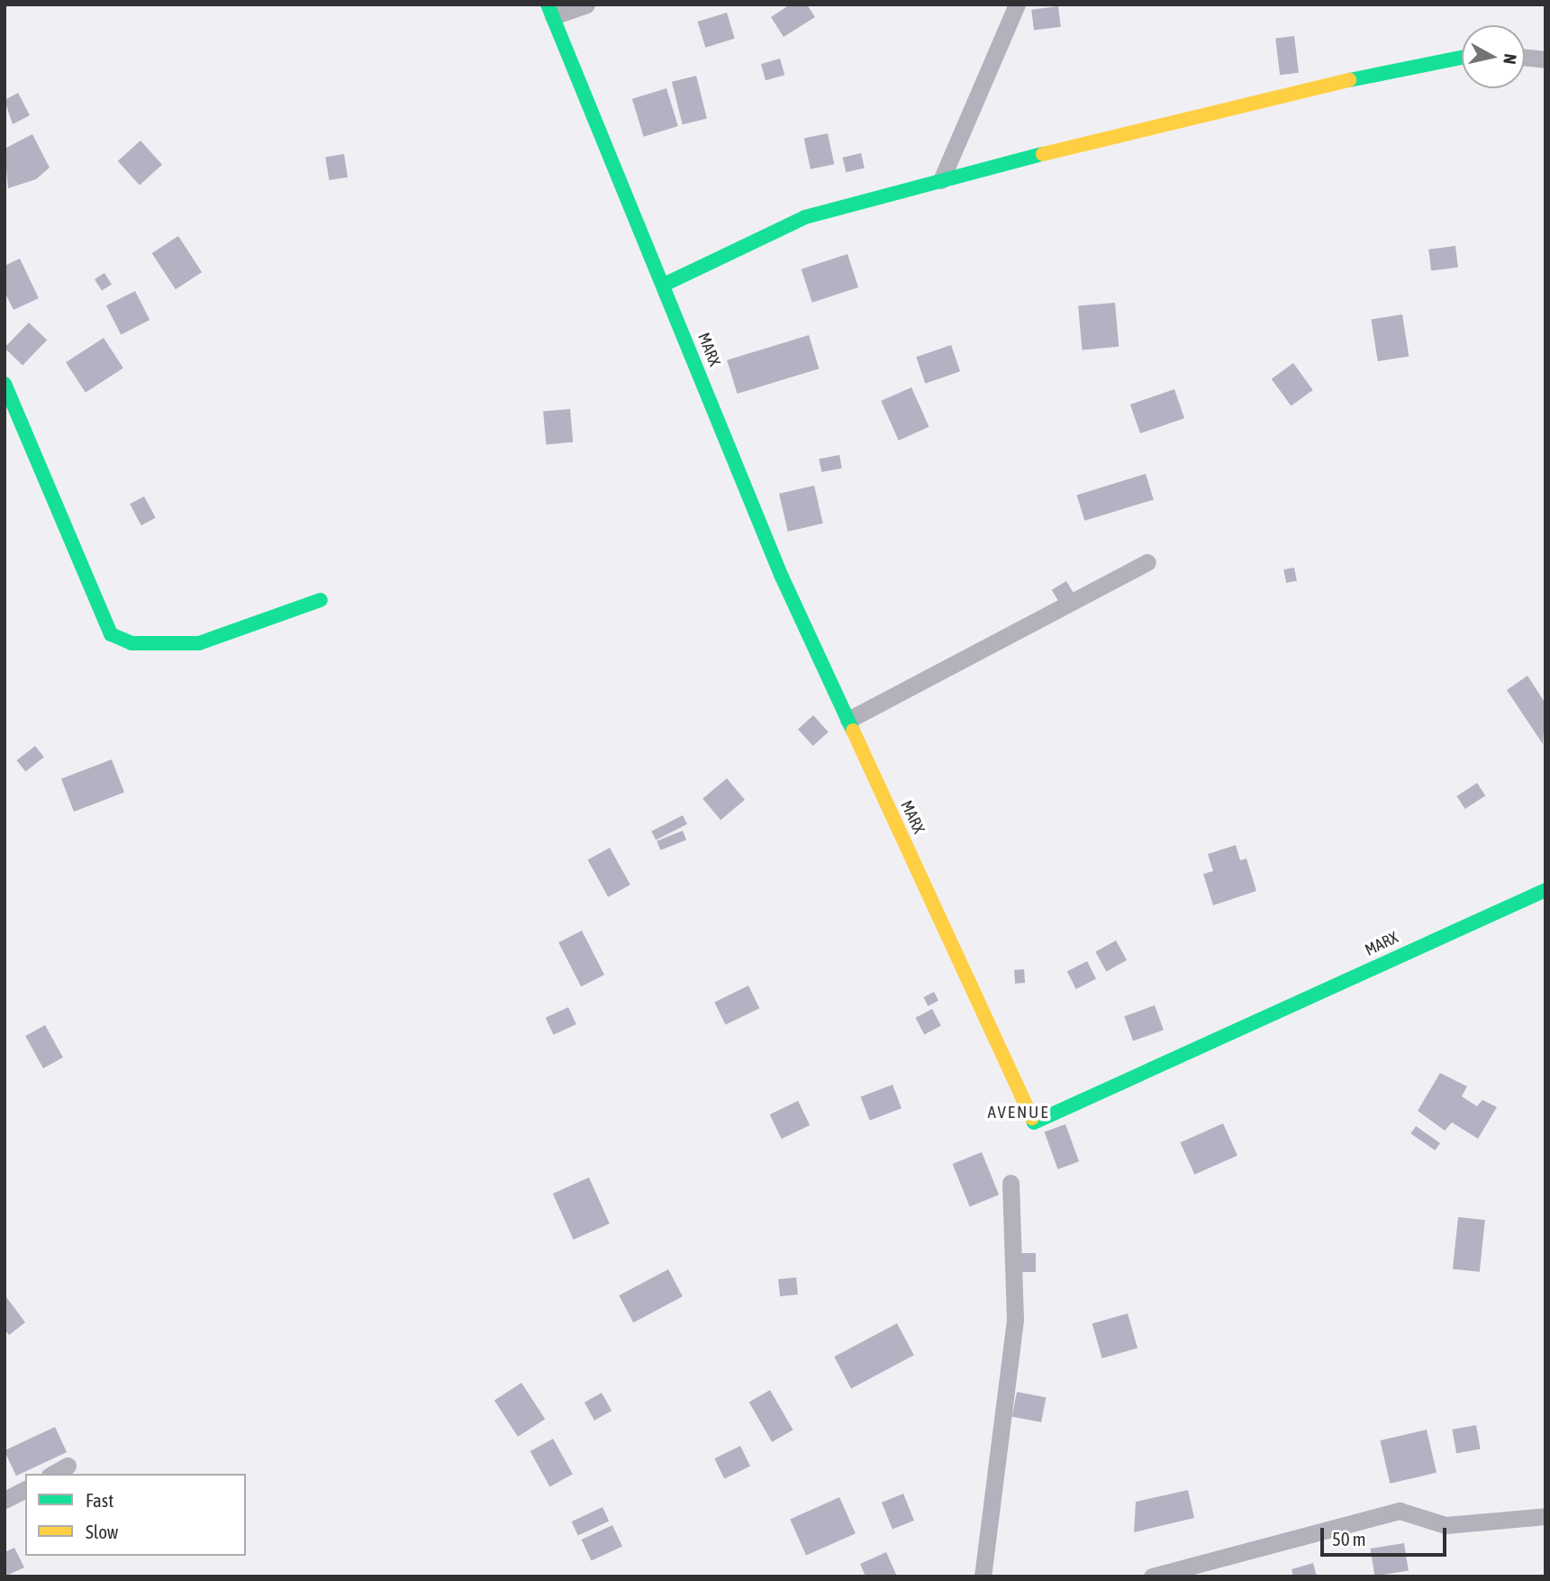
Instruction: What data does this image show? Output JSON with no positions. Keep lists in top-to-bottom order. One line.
{"streets":{"street":["MARX"]},"districts":["AVENUE"],"legend":["Fast","Slow"],"scale_bar":"50 m","north":"right"}
